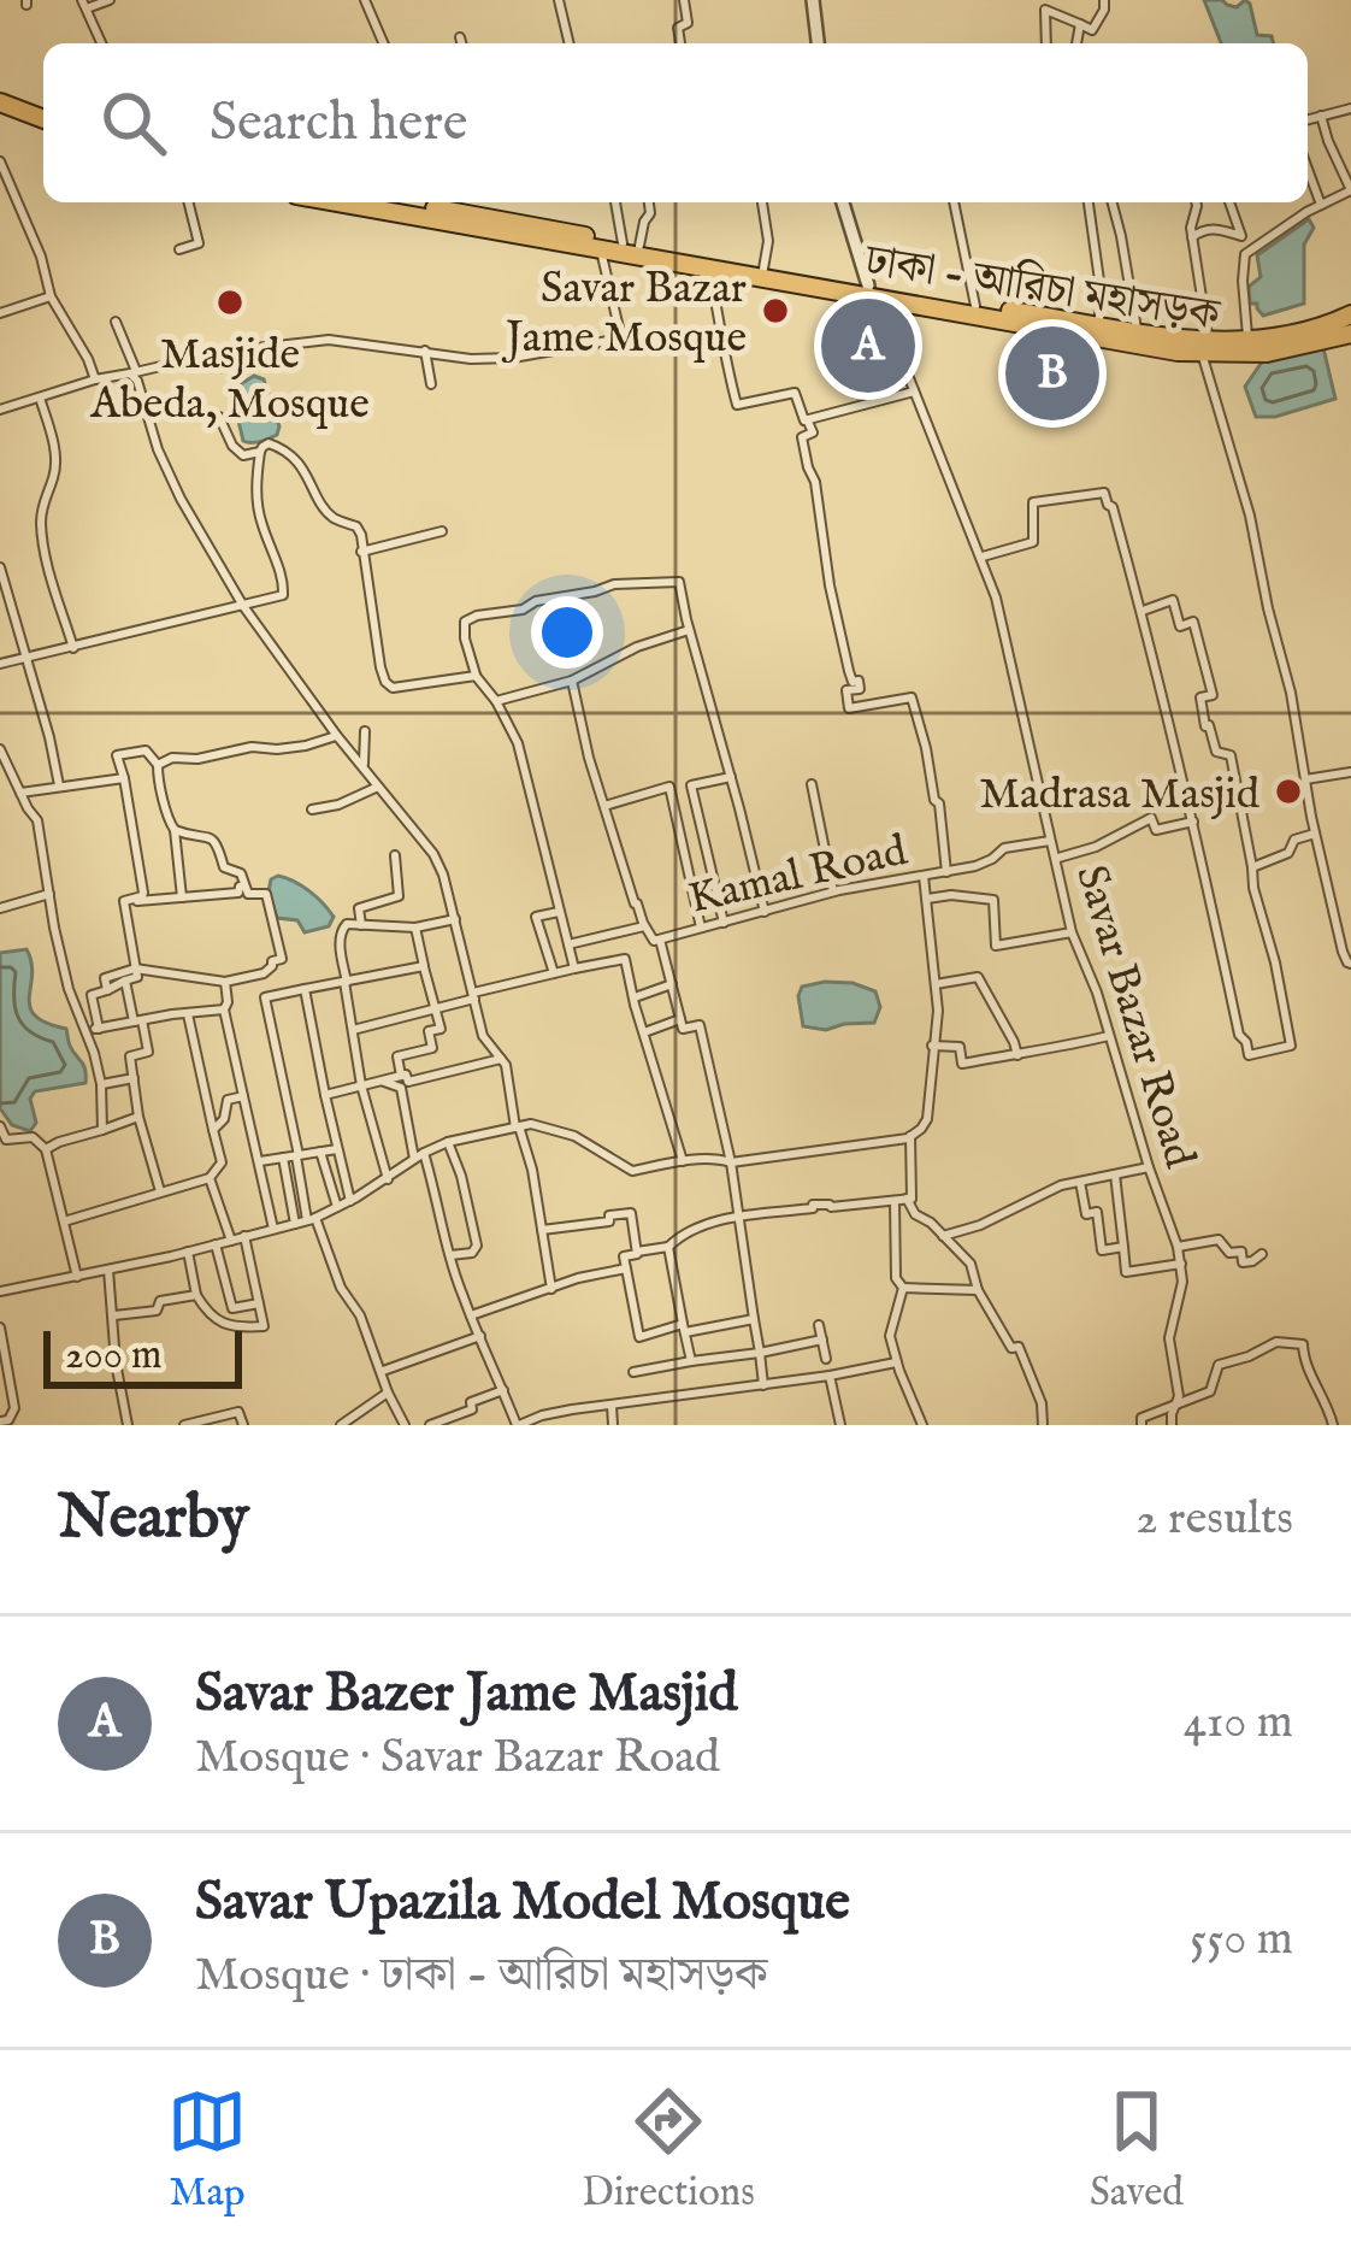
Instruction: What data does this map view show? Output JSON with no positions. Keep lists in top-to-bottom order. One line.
{"streets":{"highway":["ঢাকা - আরিচা মহাসড়ক"],"street":["Kamal Road","Savar Bazar Road"]},"crossings":[["ঢাকা - আরিচা মহাসড়ক","Savar Bazar Road"],["Kamal Road","Savar Bazar Road"]],"places":["Masjide Abeda, Mosque","Savar Bazar Jame Mosque","Madrasa Masjid"],"scale_bar":"200 m","page":{"search":"Search here","pins":["A","B"],"scale":"200 m","heading":["Nearby","2 results"],"list":[{"mark":"A","name":"Savar Bazer Jame Masjid","note":"Mosque · Savar Bazar Road","value":"410 m"},{"mark":"B","name":"Savar Upazila Model Mosque","note":"Mosque · ঢাকা - আরিচা মহাসড়ক","value":"550 m"}],"nav":["Map","Directions","Saved"]}}
